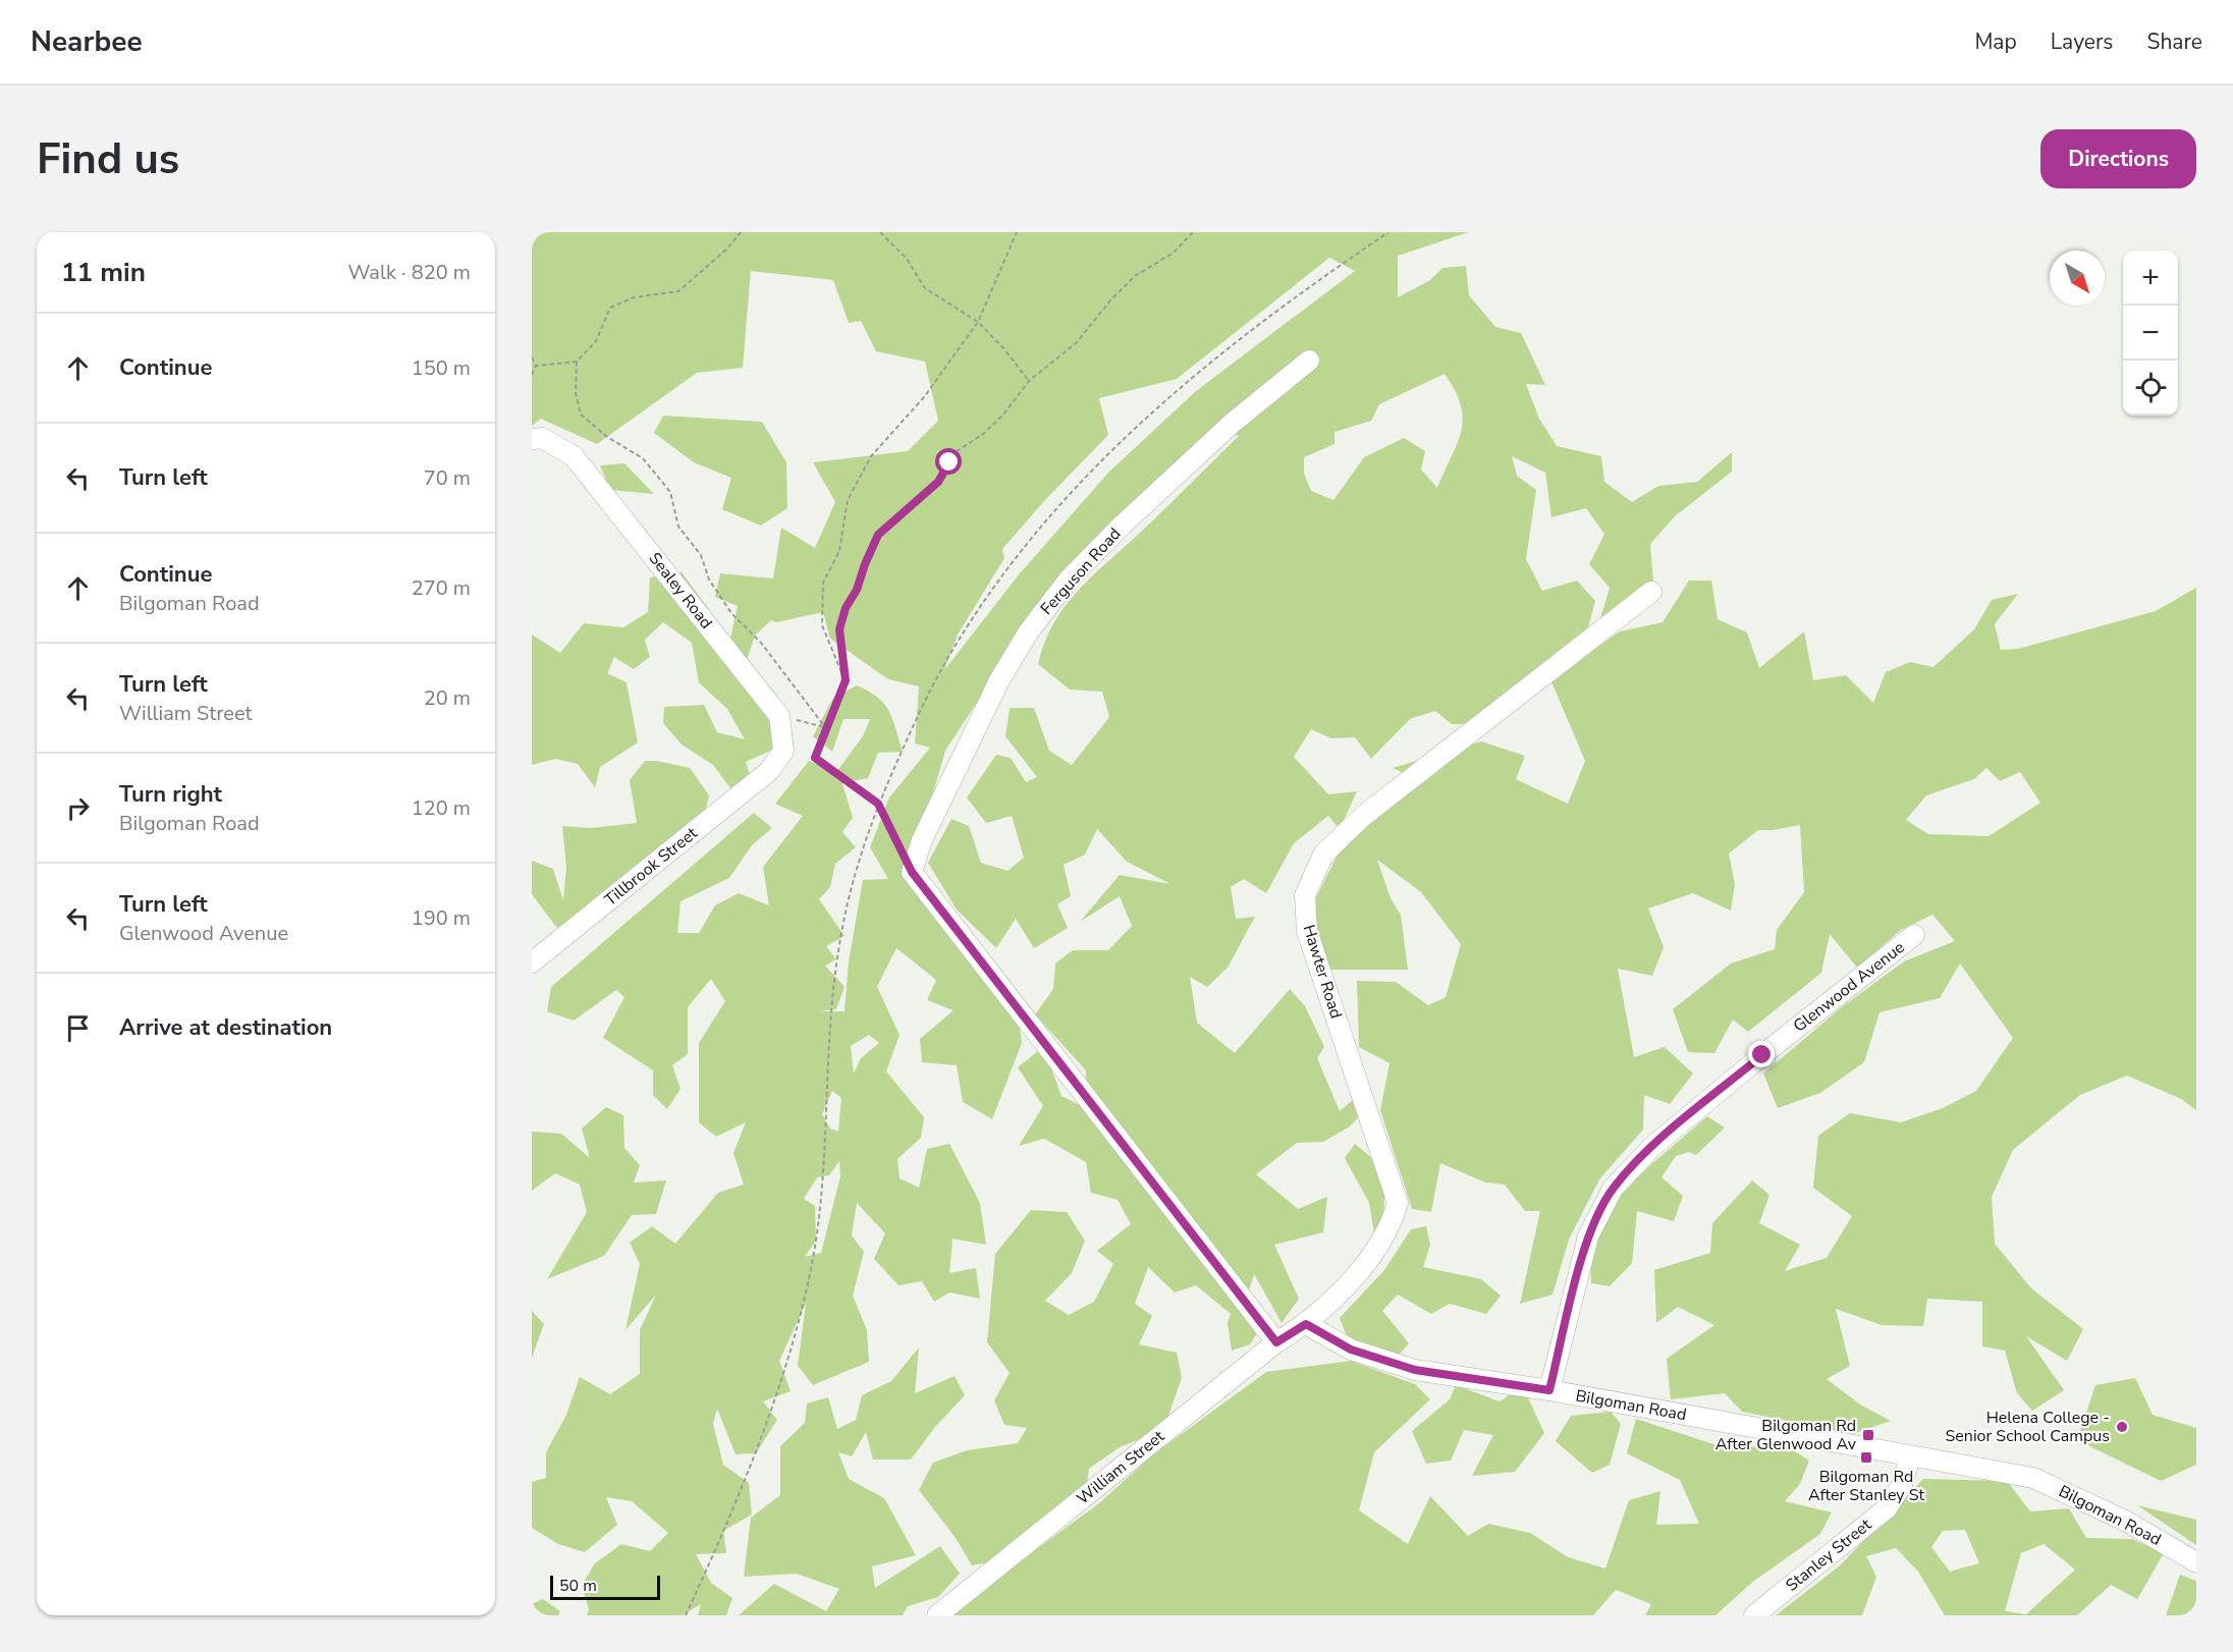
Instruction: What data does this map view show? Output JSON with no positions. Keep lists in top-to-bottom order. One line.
{"streets":{"street":["Ferguson Road","Sealey Road","Tillbrook Street","Hawter Road","Glenwood Avenue","Bilgoman Road","William Street","Stanley Street"]},"crossings":[["Sealey Road","Tillbrook Street"],["Hawter Road","Bilgoman Road"],["Hawter Road","William Street"],["Glenwood Avenue","Bilgoman Road"],["Bilgoman Road","William Street"],["Bilgoman Road","Stanley Street"]],"places":{"other":["Helena College - Senior School Campus"],"transit":["Bilgoman Rd After Glenwood Av","Bilgoman Rd After Stanley St"]},"scale_bar":"50 m","north":"bottom right","page":{"header":"Nearbee","nav":["Map","Layers","Share"],"buttons":"Directions","title":"Find us","heading":["11 min","Walk · 820 m"],"map_buttons":["+","−"],"list":[["Continue","150 m"],["Turn left","70 m"],["Continue","Bilgoman Road","270 m"],["Turn left","William Street","20 m"],["Turn right","Bilgoman Road","120 m"],["Turn left","Glenwood Avenue","190 m"],"Arrive at destination"],"scale":"50 m"}}
